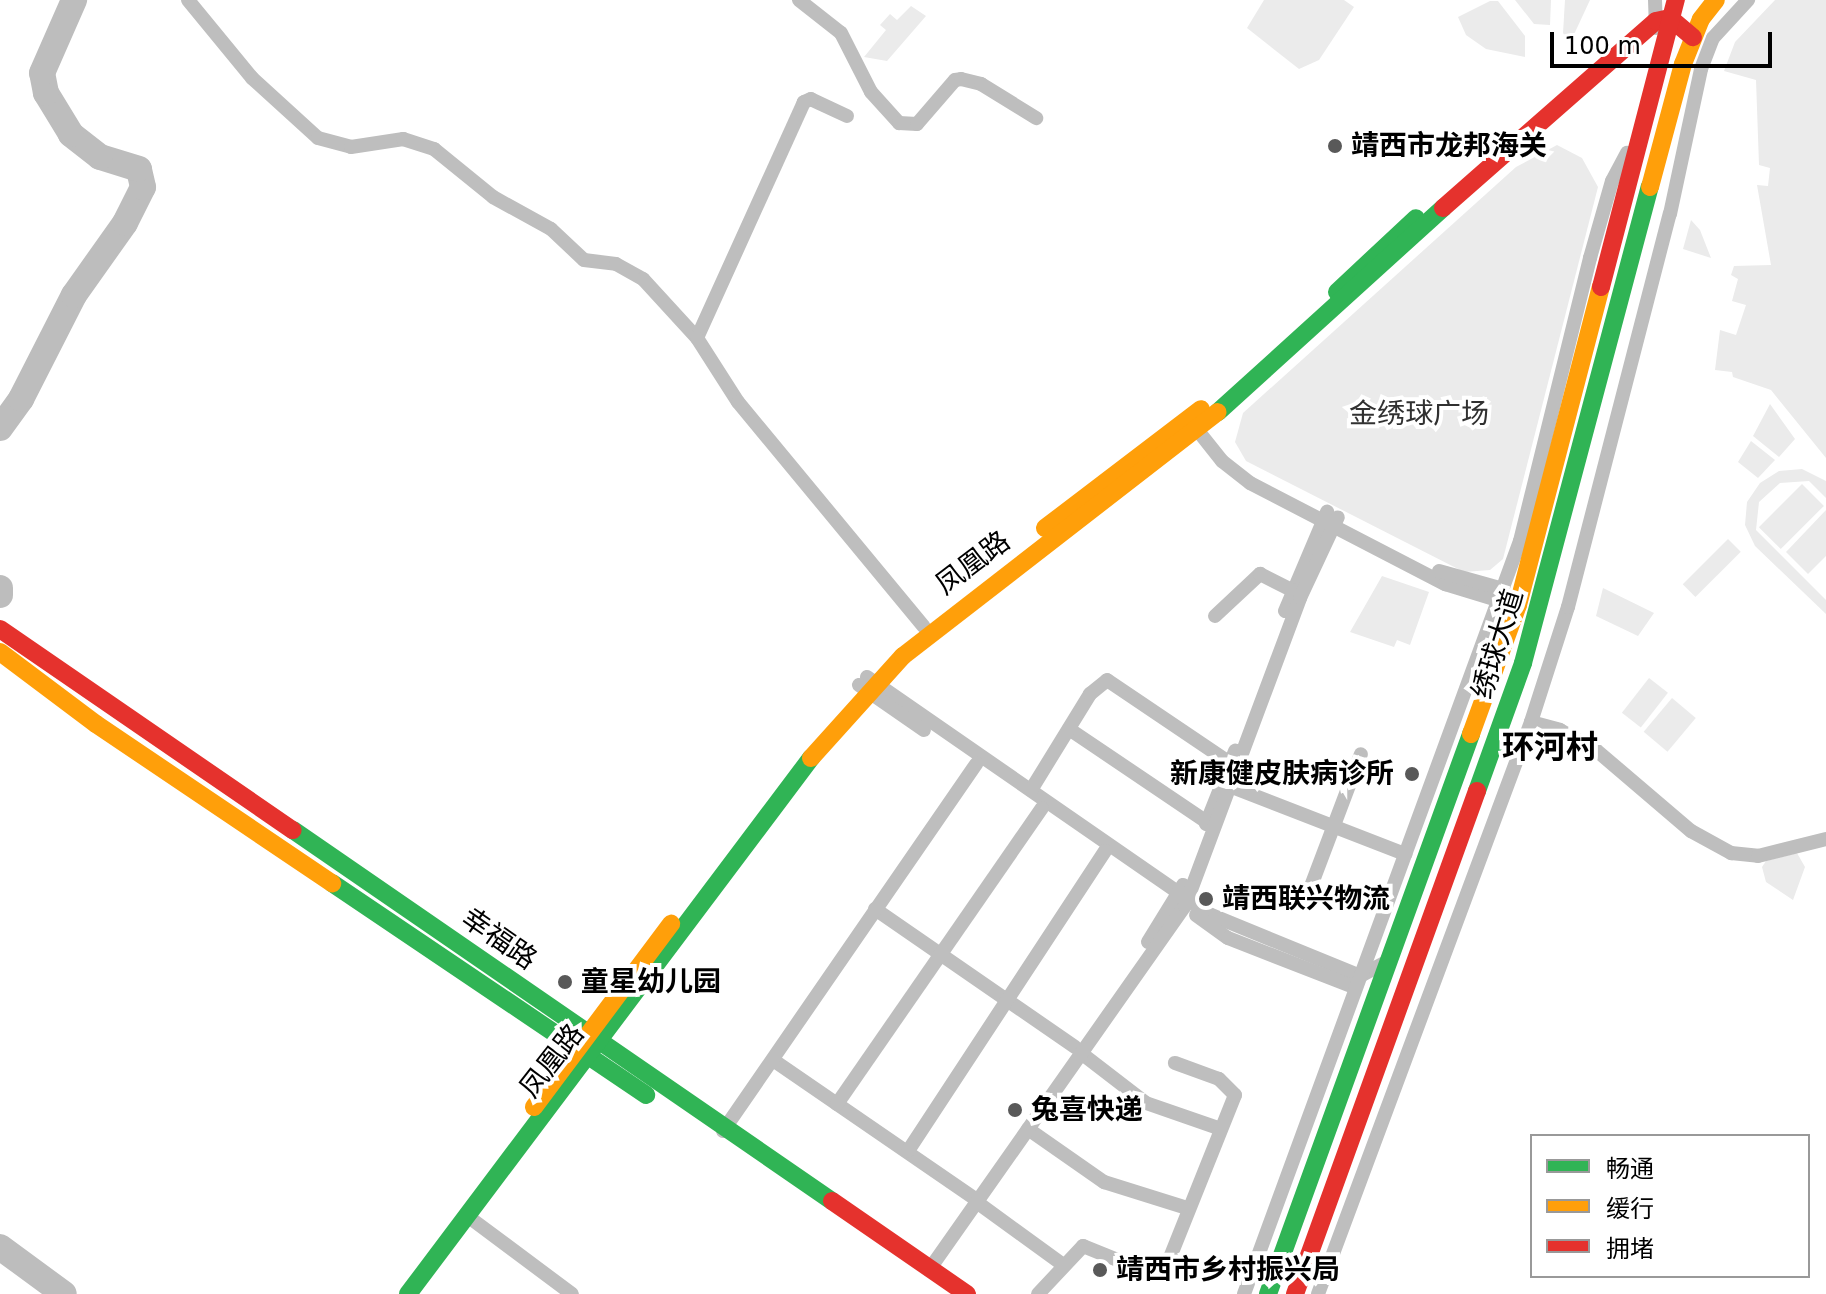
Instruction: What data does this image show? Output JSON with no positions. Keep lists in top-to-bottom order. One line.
{"streets":{"main road":["凤凰路","绣球大道","幸福路"]},"crossings":[["凤凰路","绣球大道"],["凤凰路","幸福路"]],"districts":["环河村"],"parks":["金绣球广场"],"places":["靖西市龙邦海关","新康健皮肤病诊所","靖西联兴物流","童星幼儿园","兔喜快递","靖西市乡村振兴局"],"legend":["畅通","缓行","拥堵"],"scale_bar":"100 m"}
